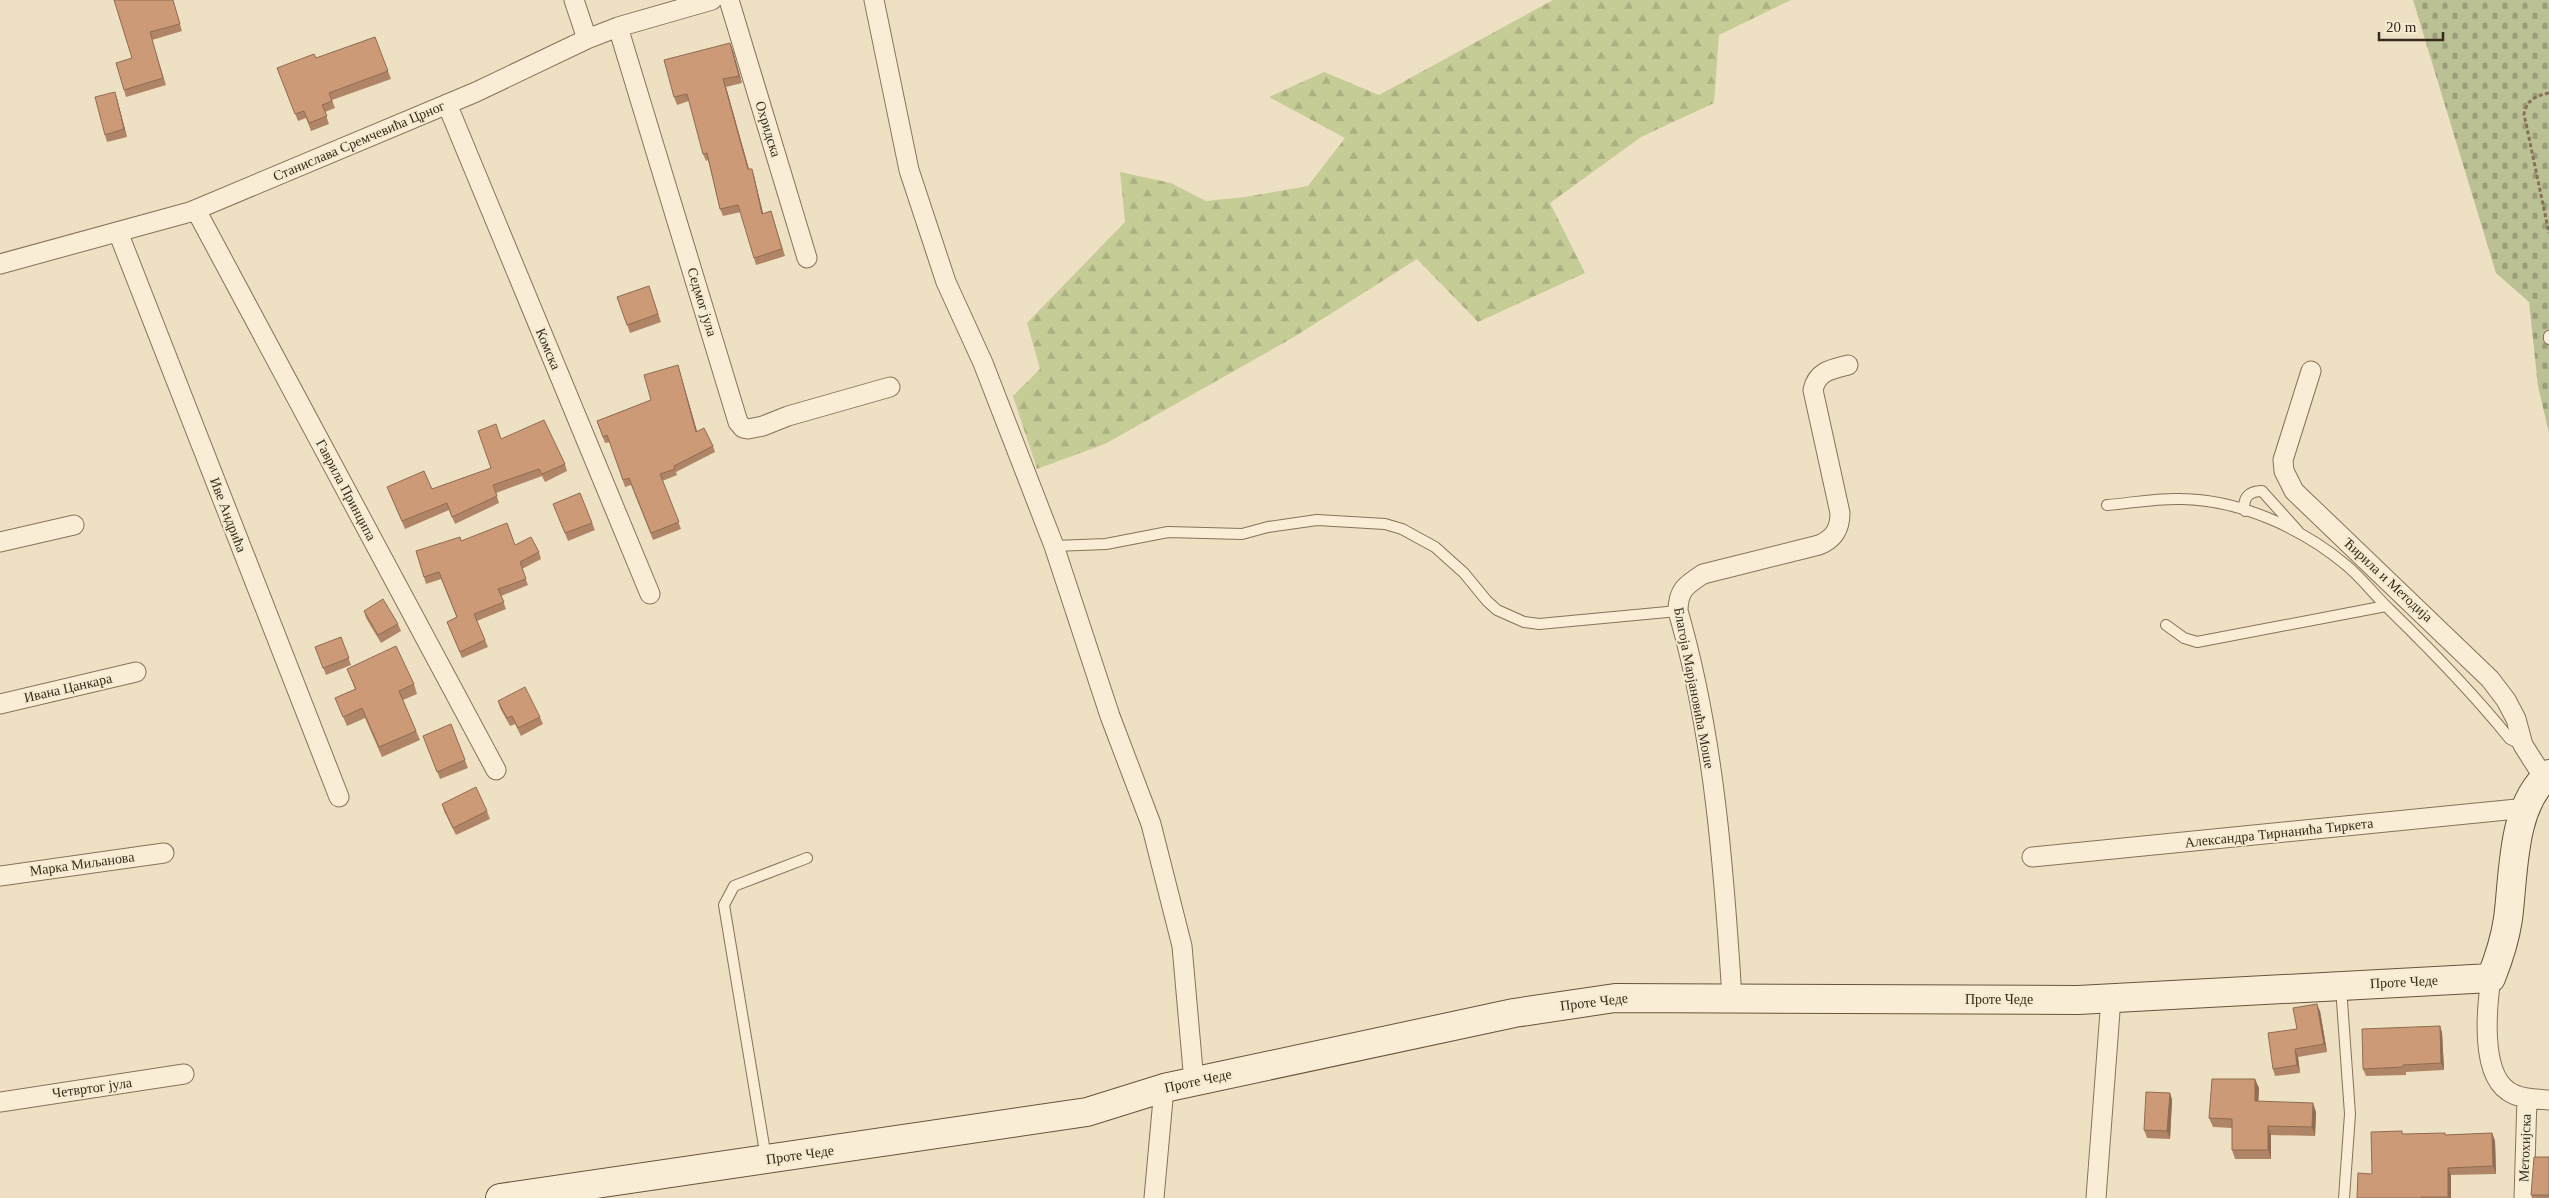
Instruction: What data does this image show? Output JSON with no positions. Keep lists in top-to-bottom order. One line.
{"streets":{"street":["Охридска","Станислава Сремчевића Црног","Седмог јула","Комска","Гаврила Принципа","Иве Андрића","Ћирила и Методија","Ивана Цанкара","Благоја Марјановића Моше","Александра Тирнанића Тиркета","Марка Миљанова","Проте Чеде","Четвртог јула","Метохијска"]},"crossings":[["Станислава Сремчевића Црног","Седмог јула"],["Станислава Сремчевића Црног","Комска"],["Станислава Сремчевића Црног","Гаврила Принципа"],["Станислава Сремчевића Црног","Иве Андрића"],["Благоја Марјановића Моше","Проте Чеде"]],"scale_bar":"20 m"}
